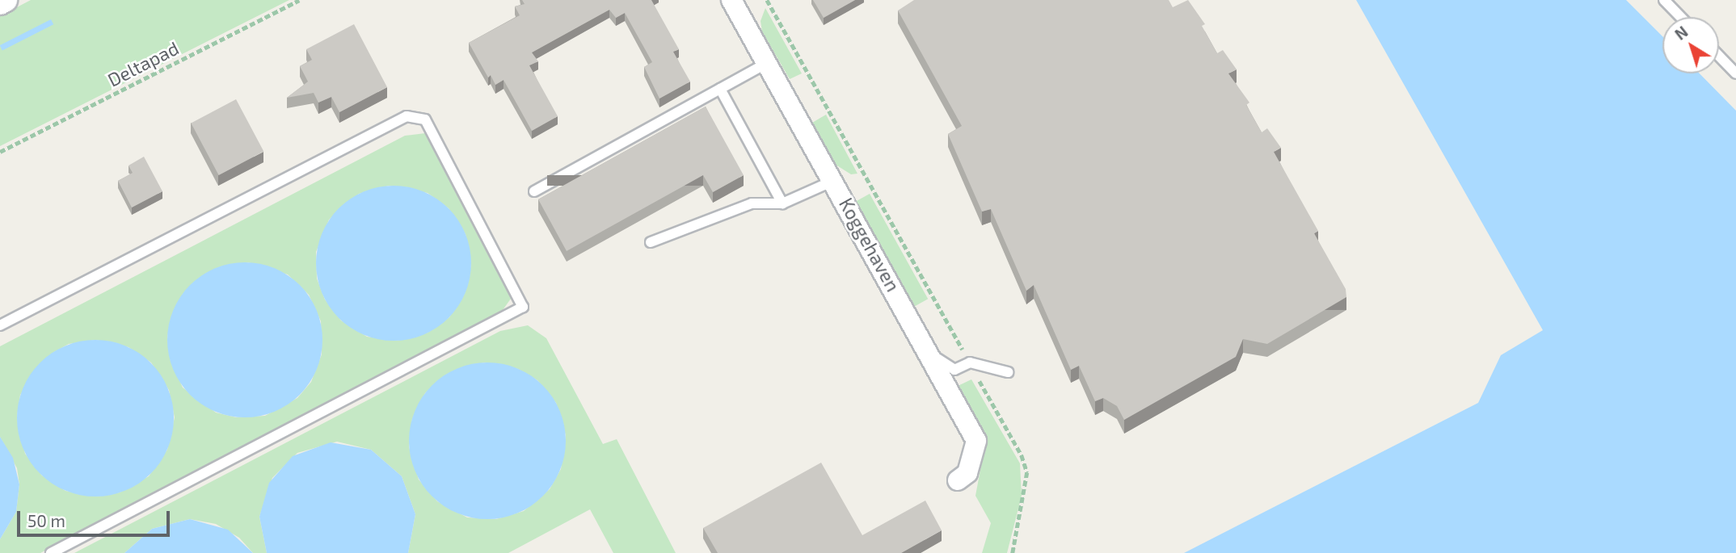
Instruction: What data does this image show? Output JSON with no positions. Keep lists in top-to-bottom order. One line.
{"streets":{"street":["Koggehaven"],"path":["Deltapad"]},"scale_bar":"50 m","north":"top left"}
